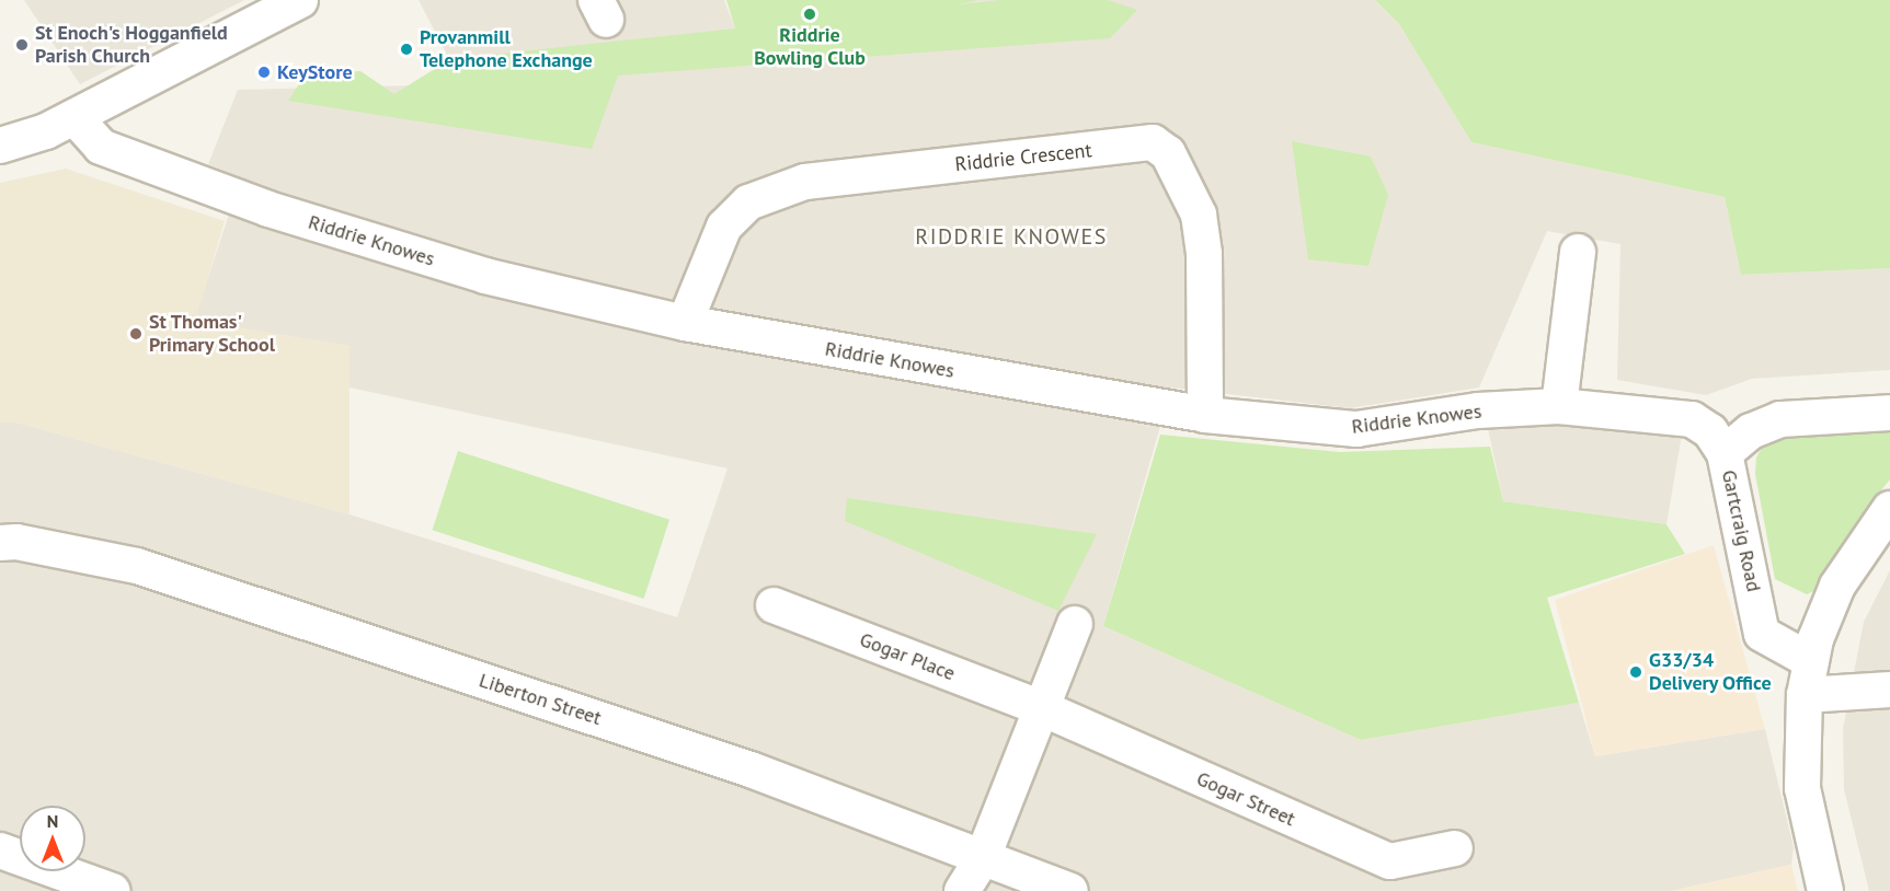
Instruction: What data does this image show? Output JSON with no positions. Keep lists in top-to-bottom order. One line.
{"streets":{"street":["Riddrie Crescent","Riddrie Knowes","Gartcraig Road","Gogar Place","Liberton Street","Gogar Street"]},"crossings":[["Riddrie Crescent","Riddrie Knowes"],["Riddrie Knowes","Gartcraig Road"],["Gogar Place","Gogar Street"]],"districts":["RIDDRIE KNOWES"],"places":["Riddrie Bowling Club","St Enoch's Hogganfield Parish Church","Provanmill Telephone Exchange","KeyStore","St Thomas' Primary School","G33/34 Delivery Office"],"north":"top"}
